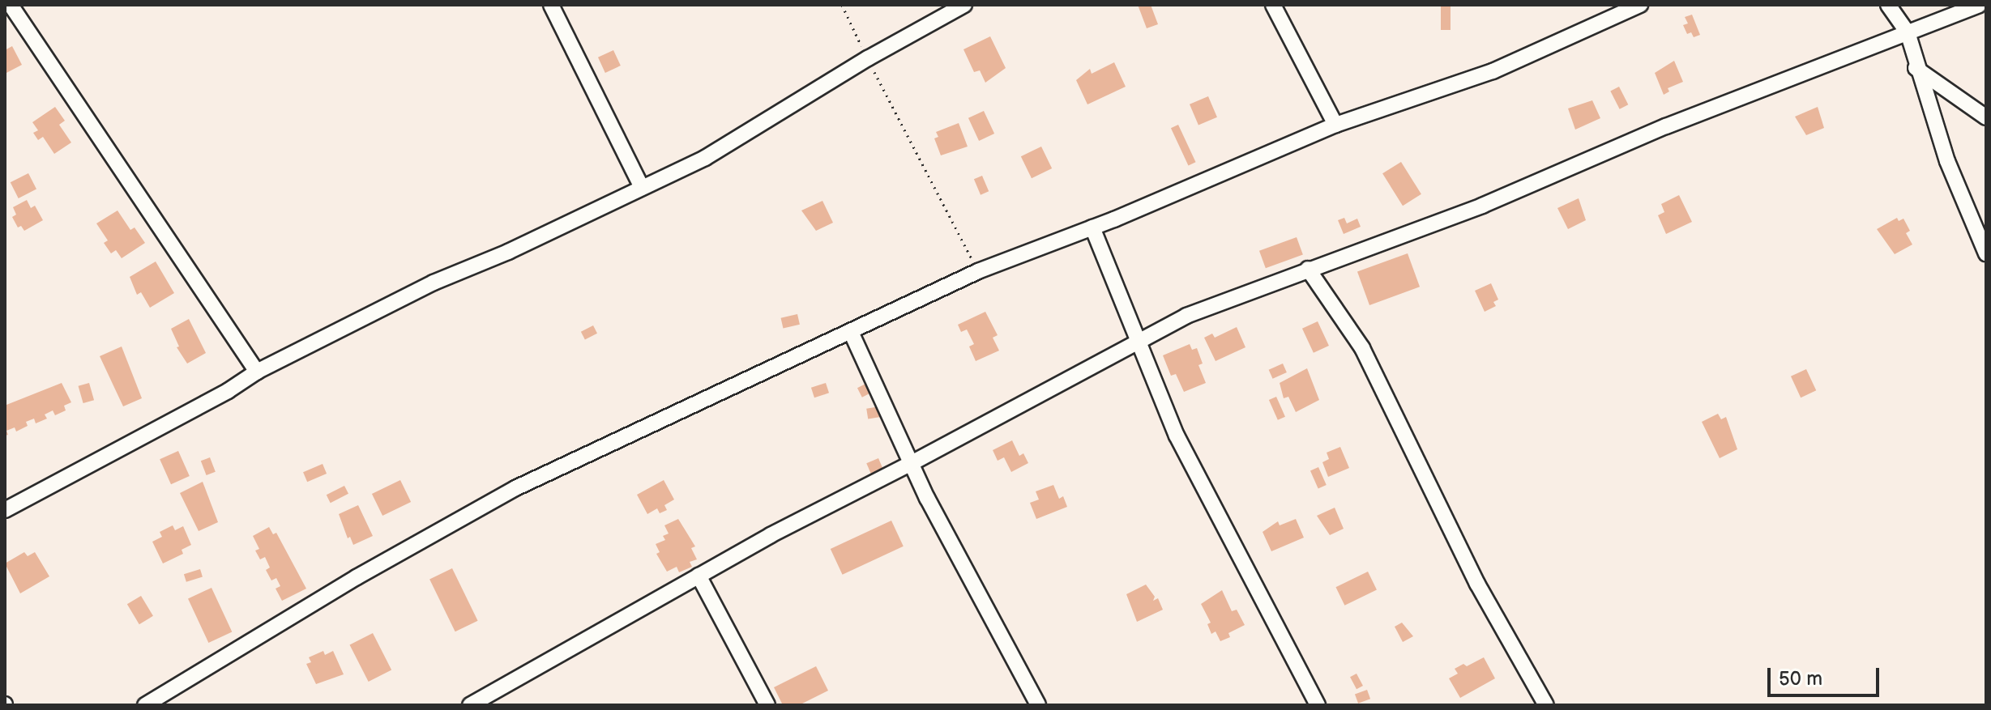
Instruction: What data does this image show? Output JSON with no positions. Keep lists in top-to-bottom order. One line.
{"scale_bar":"50 m"}
